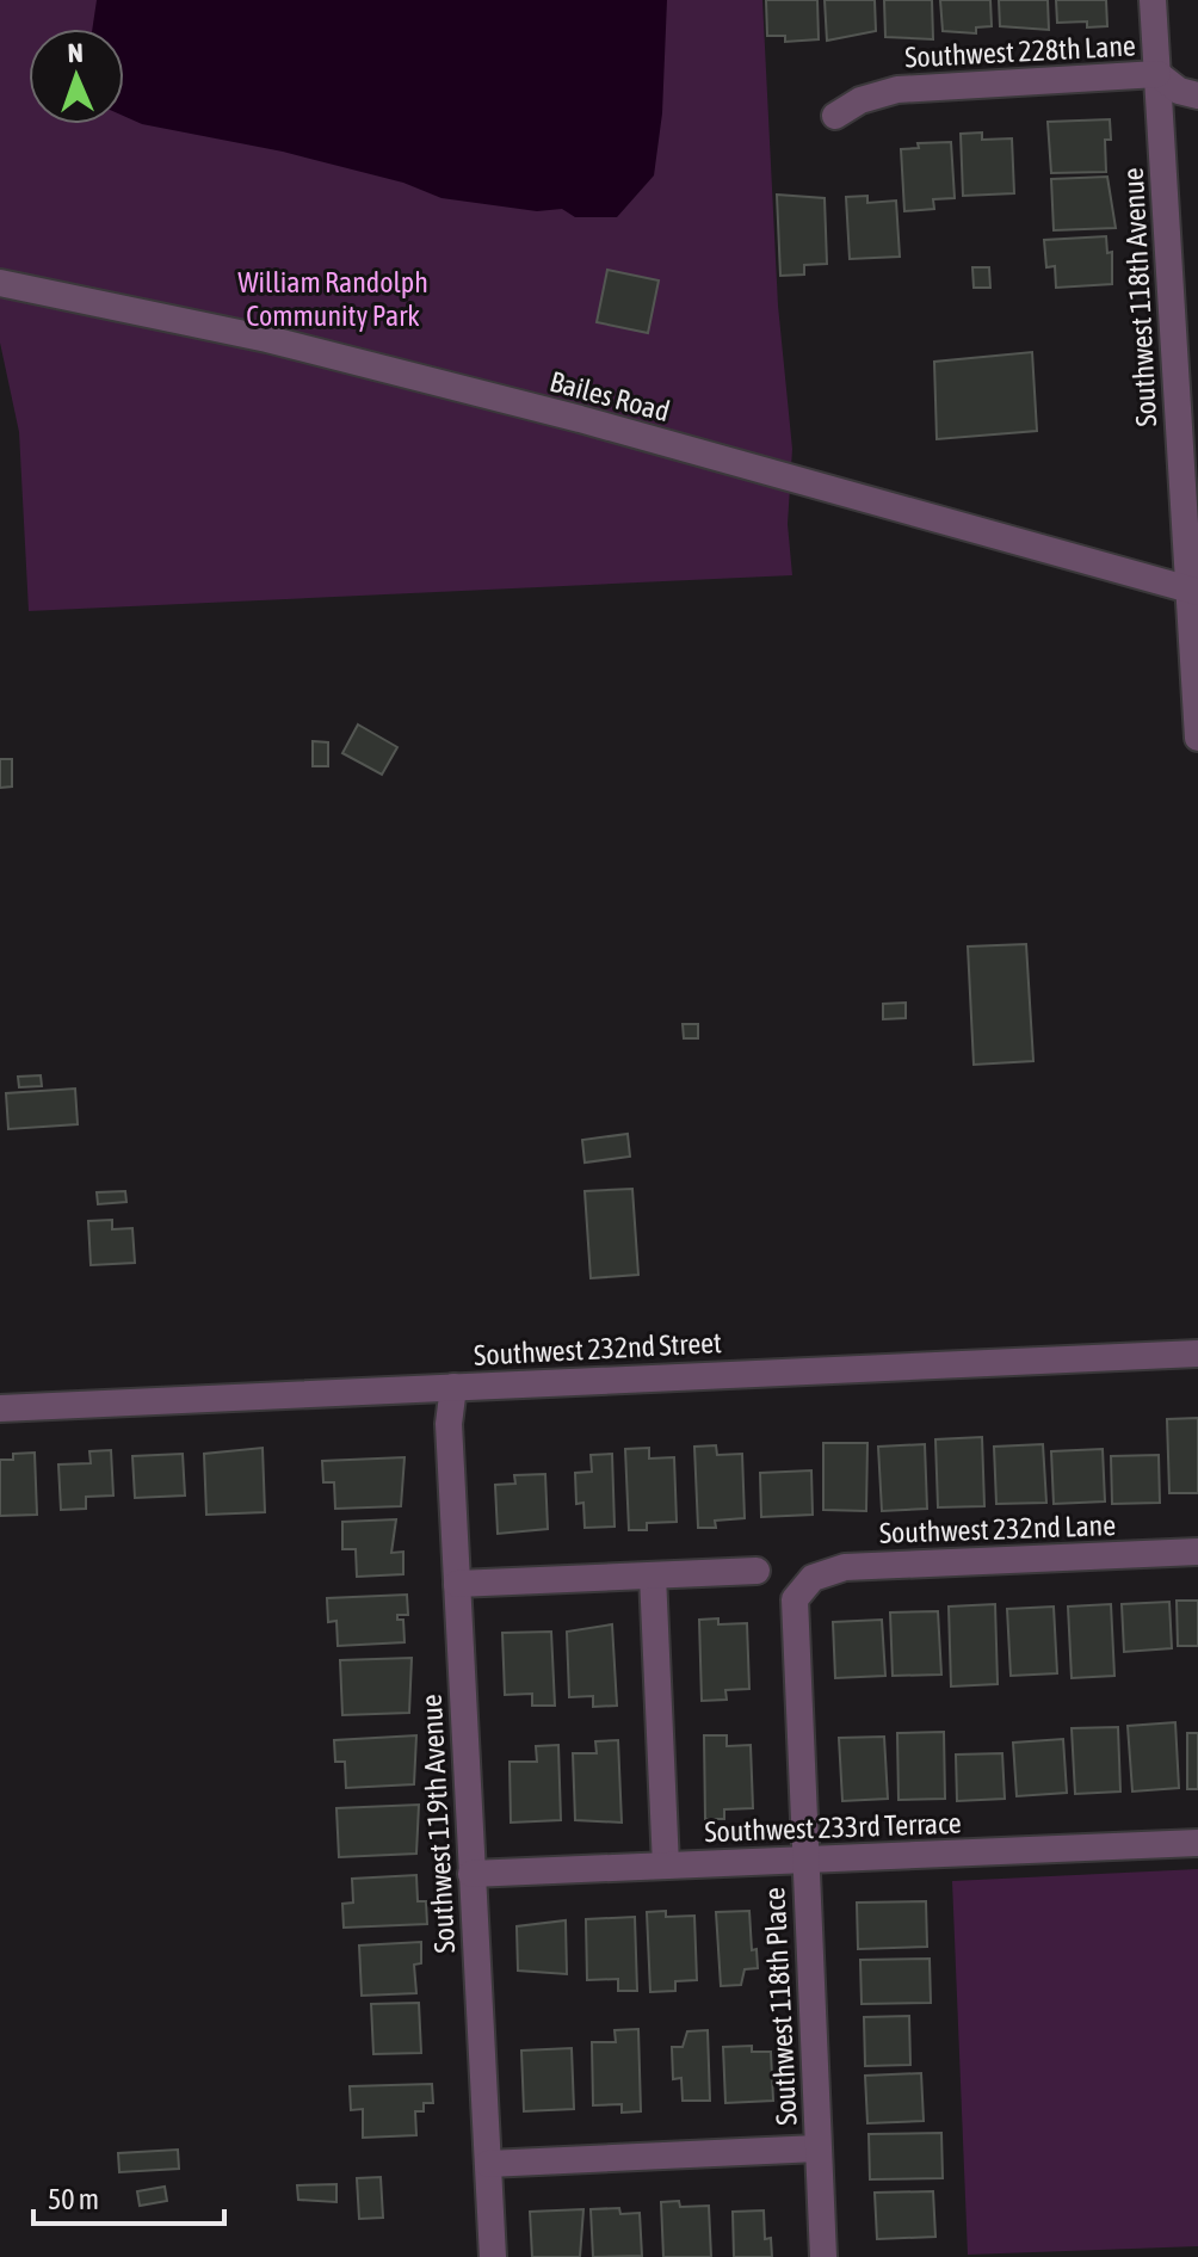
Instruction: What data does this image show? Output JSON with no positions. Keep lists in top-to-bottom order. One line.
{"streets":{"street":["Southwest 228th Lane","Southwest 118th Avenue","Bailes Road","Southwest 232nd Street","Southwest 232nd Lane","Southwest 119th Avenue","Southwest 233rd Terrace","Southwest 118th Place"]},"crossings":[["Southwest 228th Lane","Southwest 118th Avenue"],["Southwest 118th Avenue","Bailes Road"],["Southwest 232nd Street","Southwest 119th Avenue"],["Southwest 232nd Lane","Southwest 118th Place"],["Southwest 119th Avenue","Southwest 233rd Terrace"],["Southwest 233rd Terrace","Southwest 118th Place"]],"parks":["William Randolph Community Park"],"scale_bar":"50 m","north":"top"}
